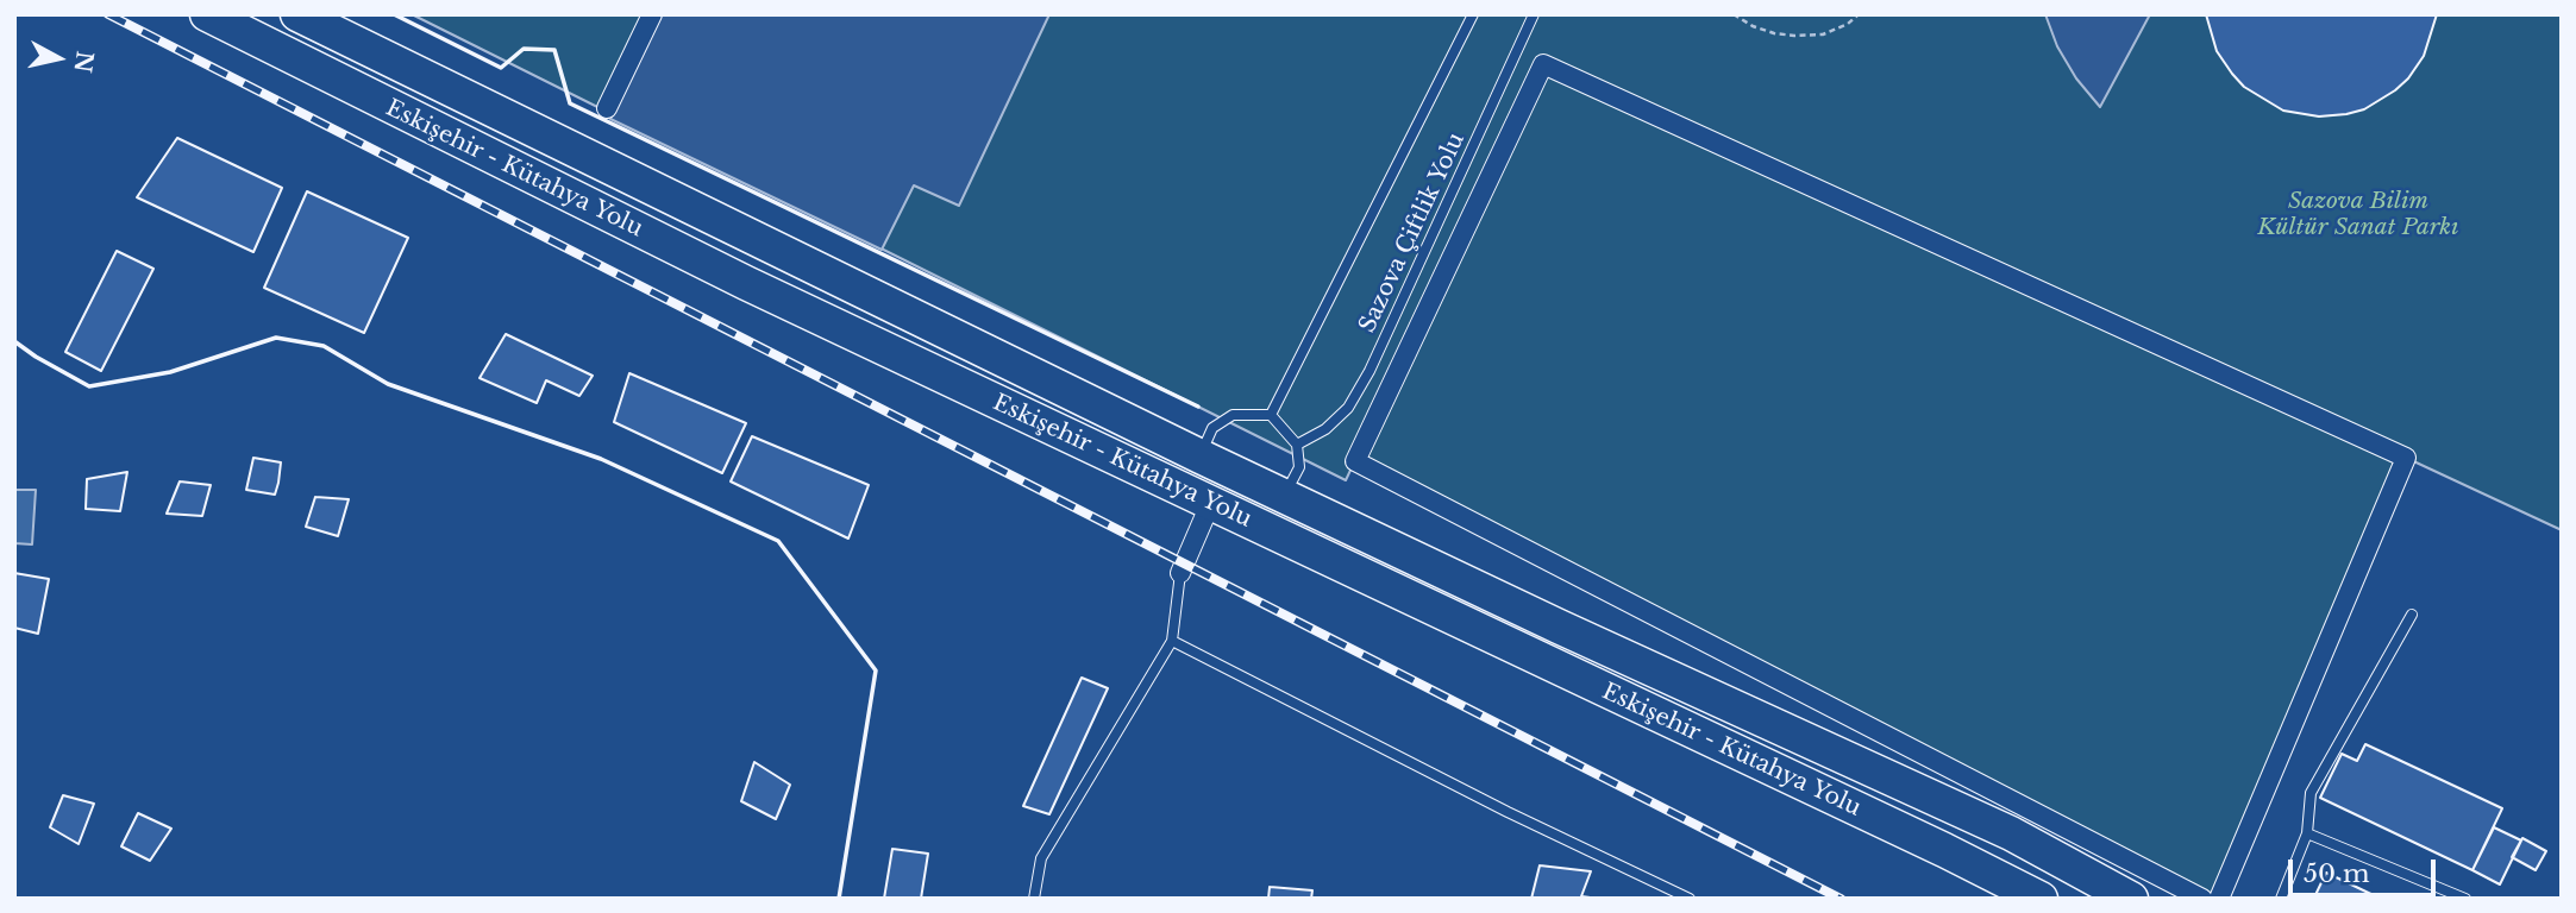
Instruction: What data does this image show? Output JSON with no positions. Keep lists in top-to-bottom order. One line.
{"streets":{"highway":["Eskişehir - Kütahya Yolu"],"lane":["Sazova Çiftlik Yolu"]},"parks":["Sazova Bilim Kültür Sanat Parkı"],"scale_bar":"50 m","north":"right"}
